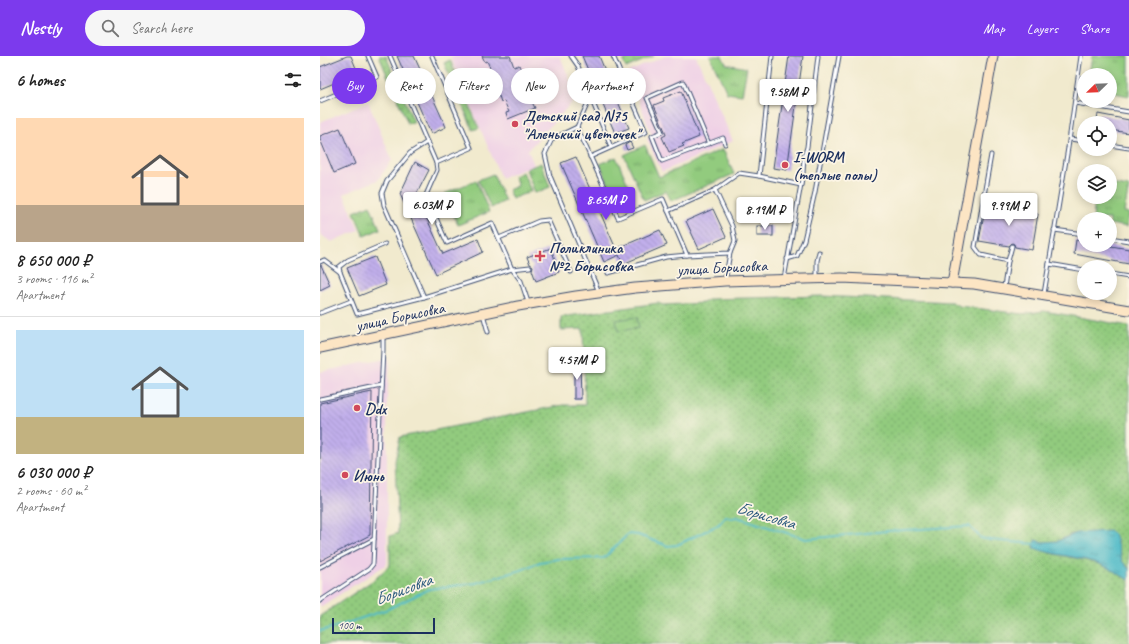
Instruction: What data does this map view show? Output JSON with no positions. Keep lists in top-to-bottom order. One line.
{"streets":{"street":["улица Борисовка"]},"water":["Борисовка"],"places":{"other":["Детский сад N75 \"Аленький цветочек\"","I-WORM (теплые полы)","Ddx","Июнь"],"health":["Поликлиника №2 Борисовка"]},"scale_bar":"100 m","north":"bottom left","page":{"header":"Nestly","search":"Search here","nav":["Map","Layers","Share"],"heading":"6 homes","map_buttons":["+","−"],"chip":["Buy","Rent","Filters","New","Apartment"],"price":["9.58M ₽","8.65M ₽","6.03M ₽","9.99M ₽","8.19M ₽","4.57M ₽"],"list":[{"name":"8 650 000 ₽","note":"3 rooms · 116 m² · Apartment"},{"name":"6 030 000 ₽","note":"2 rooms · 60 m² · Apartment"}],"scale":"100 m"}}
